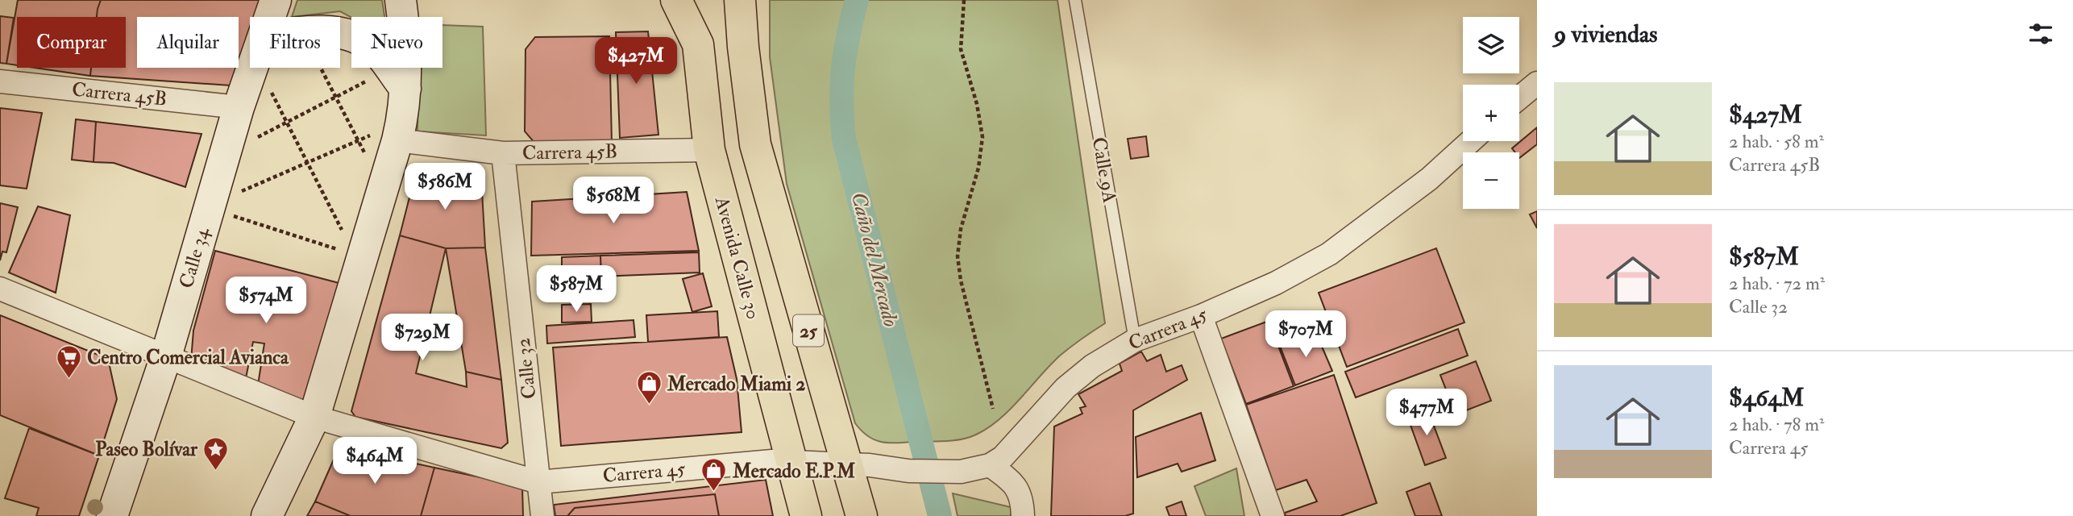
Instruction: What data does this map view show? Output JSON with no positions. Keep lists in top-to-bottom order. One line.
{"streets":{"highway":["Avenida Calle 30","25"],"street":["Carrera 45B","Calle 34","Carrera 45","Calle 32"],"lane":["Calle 9A"]},"crossings":[["Carrera 45B","Calle 34"],["Carrera 45B","Avenida Calle 30"],["Carrera 45B","Calle 32"],["Calle 9A","Carrera 45"],["Calle 34","Carrera 45"],["Avenida Calle 30","Carrera 45"],["Carrera 45","25"],["Carrera 45","Calle 32"]],"water":["Caño del Mercado"],"places":{"supermarket":["Centro Comercial Avianca"],"shop":["Mercado Miami 2","Mercado E.P.M"],"place":["Paseo Bolívar"]},"page":{"heading":"9 viviendas","map_buttons":["+","−"],"chip":["Comprar","Alquilar","Filtros","Nuevo"],"price":["$427M","$586M","$568M","$587M","$574M","$707M","$729M","$477M","$464M"],"list":[{"name":"$427M","note":"2 hab. · 58 m² · Carrera 45B"},{"name":"$587M","note":"2 hab. · 72 m² · Calle 32"},{"name":"$464M","note":"2 hab. · 78 m² · Carrera 45"}]}}
